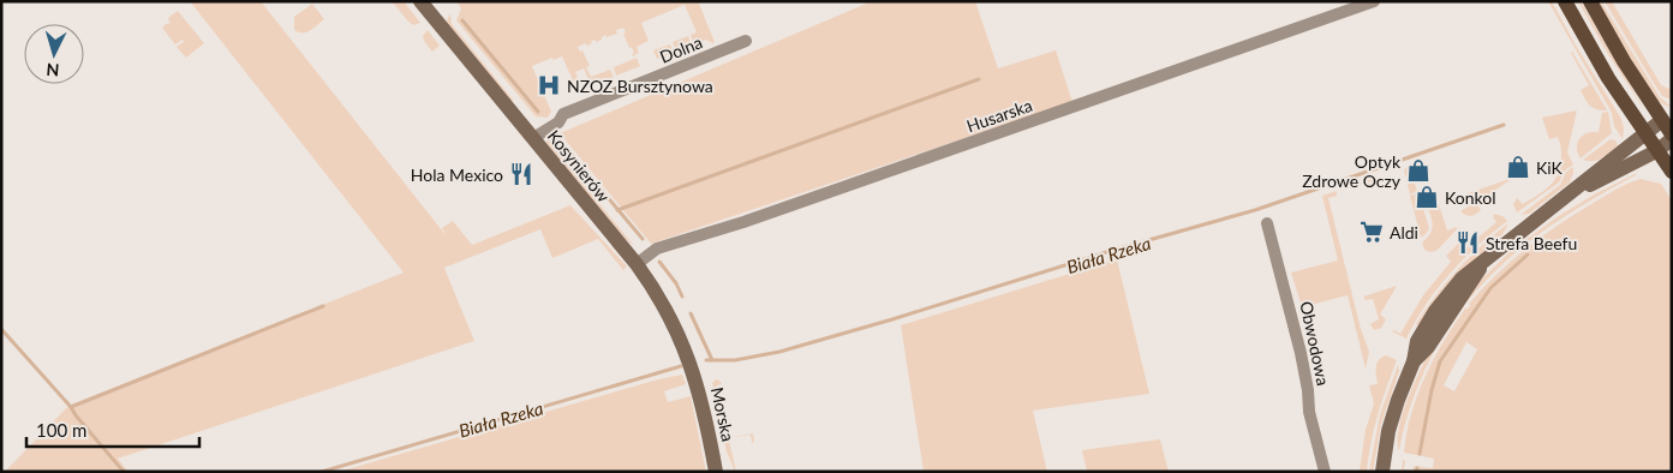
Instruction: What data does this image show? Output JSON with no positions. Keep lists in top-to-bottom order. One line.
{"streets":{"main road":["Kosynierów","Morska"],"street":["Dolna","Husarska","Obwodowa"]},"crossings":[["Dolna","Kosynierów"],["Husarska","Kosynierów"],["Kosynierów","Morska"]],"water":["Biała Rzeka"],"places":{"hospital":["NZOZ Bursztynowa"],"shop":["KiK","Optyk Zdrowe Oczy","Konkol"],"restaurant":["Hola Mexico","Strefa Beefu"],"supermarket":["Aldi"]},"scale_bar":"100 m","north":"bottom"}
